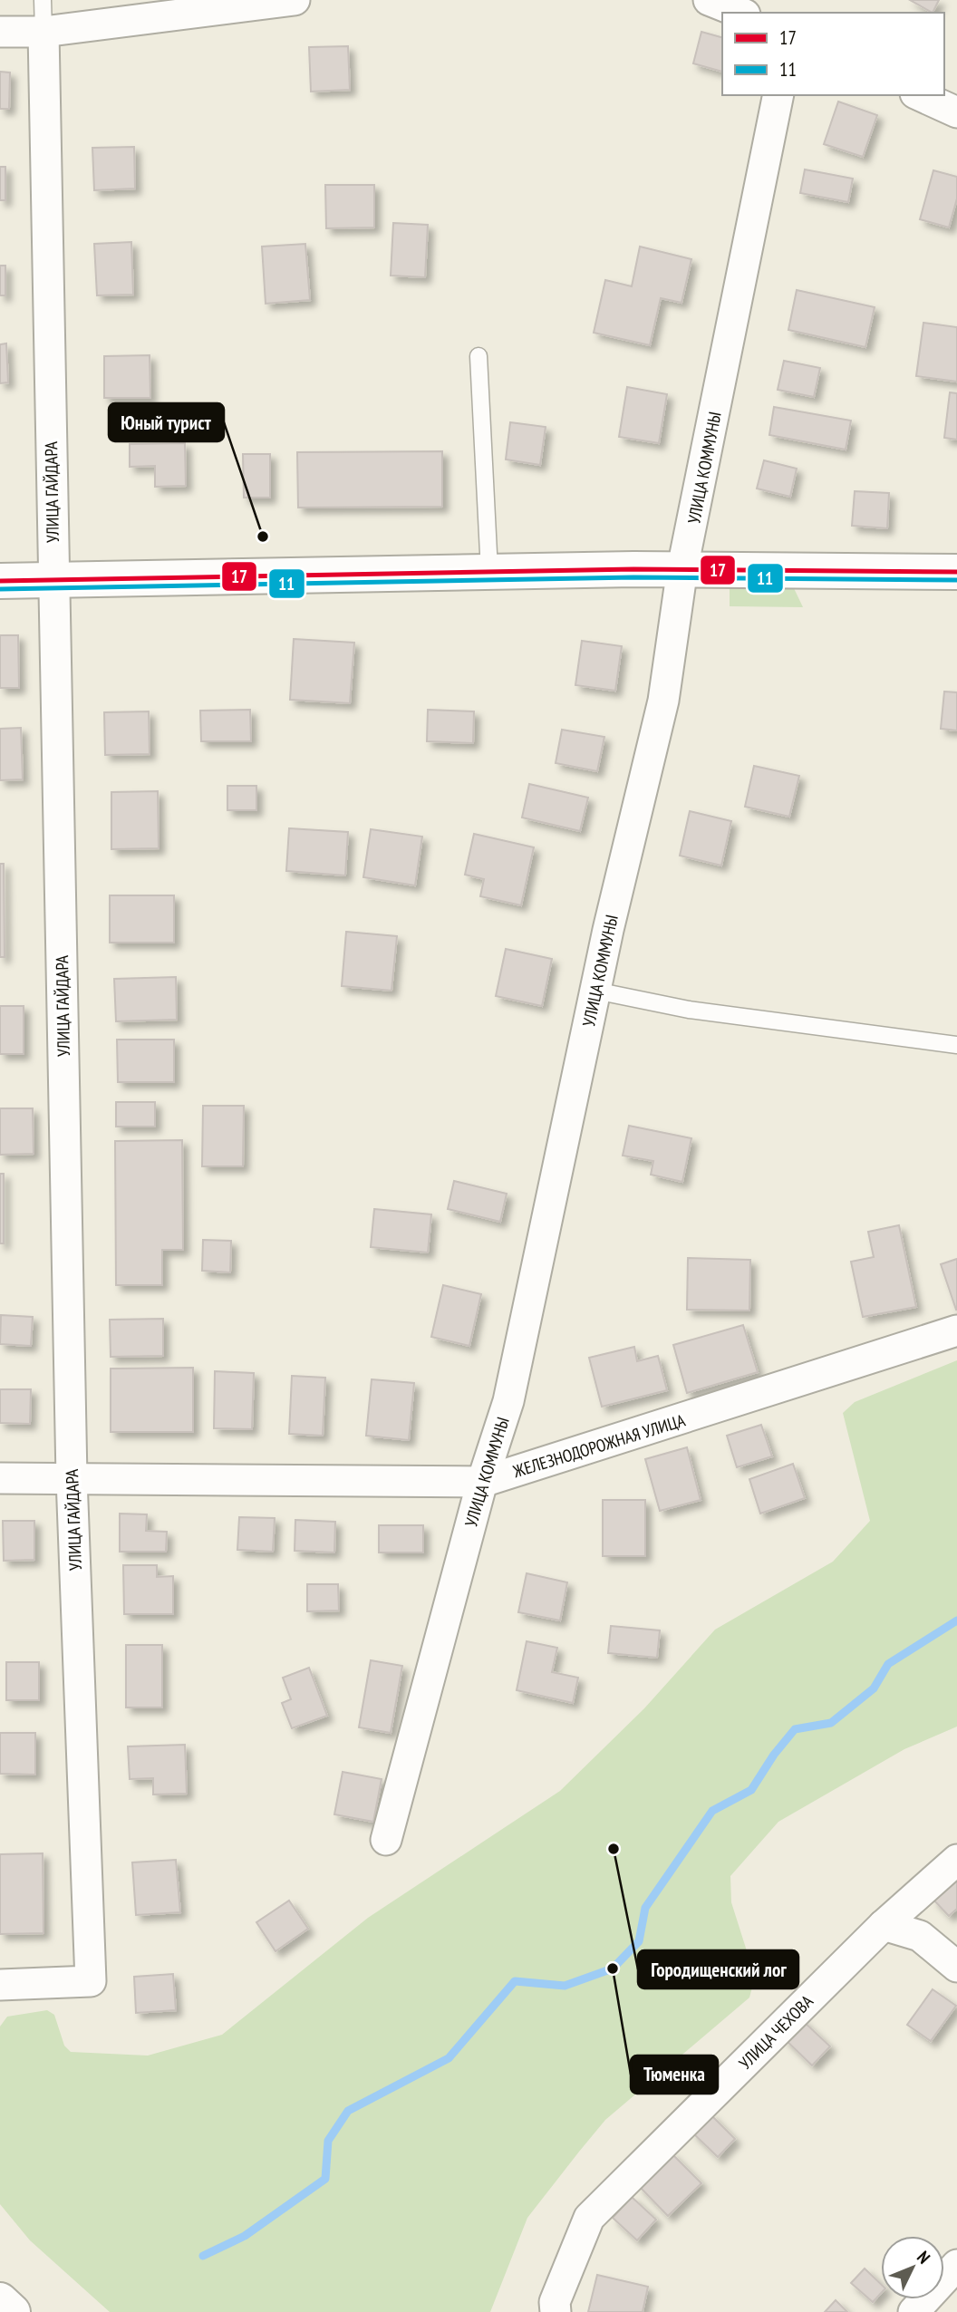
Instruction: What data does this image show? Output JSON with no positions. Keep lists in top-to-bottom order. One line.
{"streets":{"street":["УЛИЦА КОММУНЫ","УЛИЦА ГАЙДАРА","ЖЕЛЕЗНОДОРОЖНАЯ УЛИЦА","УЛИЦА ЧЕХОВА"]},"crossings":[["УЛИЦА КОММУНЫ","ЖЕЛЕЗНОДОРОЖНАЯ УЛИЦА"],["УЛИЦА ГАЙДАРА","ЖЕЛЕЗНОДОРОЖНАЯ УЛИЦА"]],"places":["Юный турист","Городищенский лог","Тюменка"],"lines":["transit line 17","transit line 11"],"legend":["17","11"],"north":"top right"}
